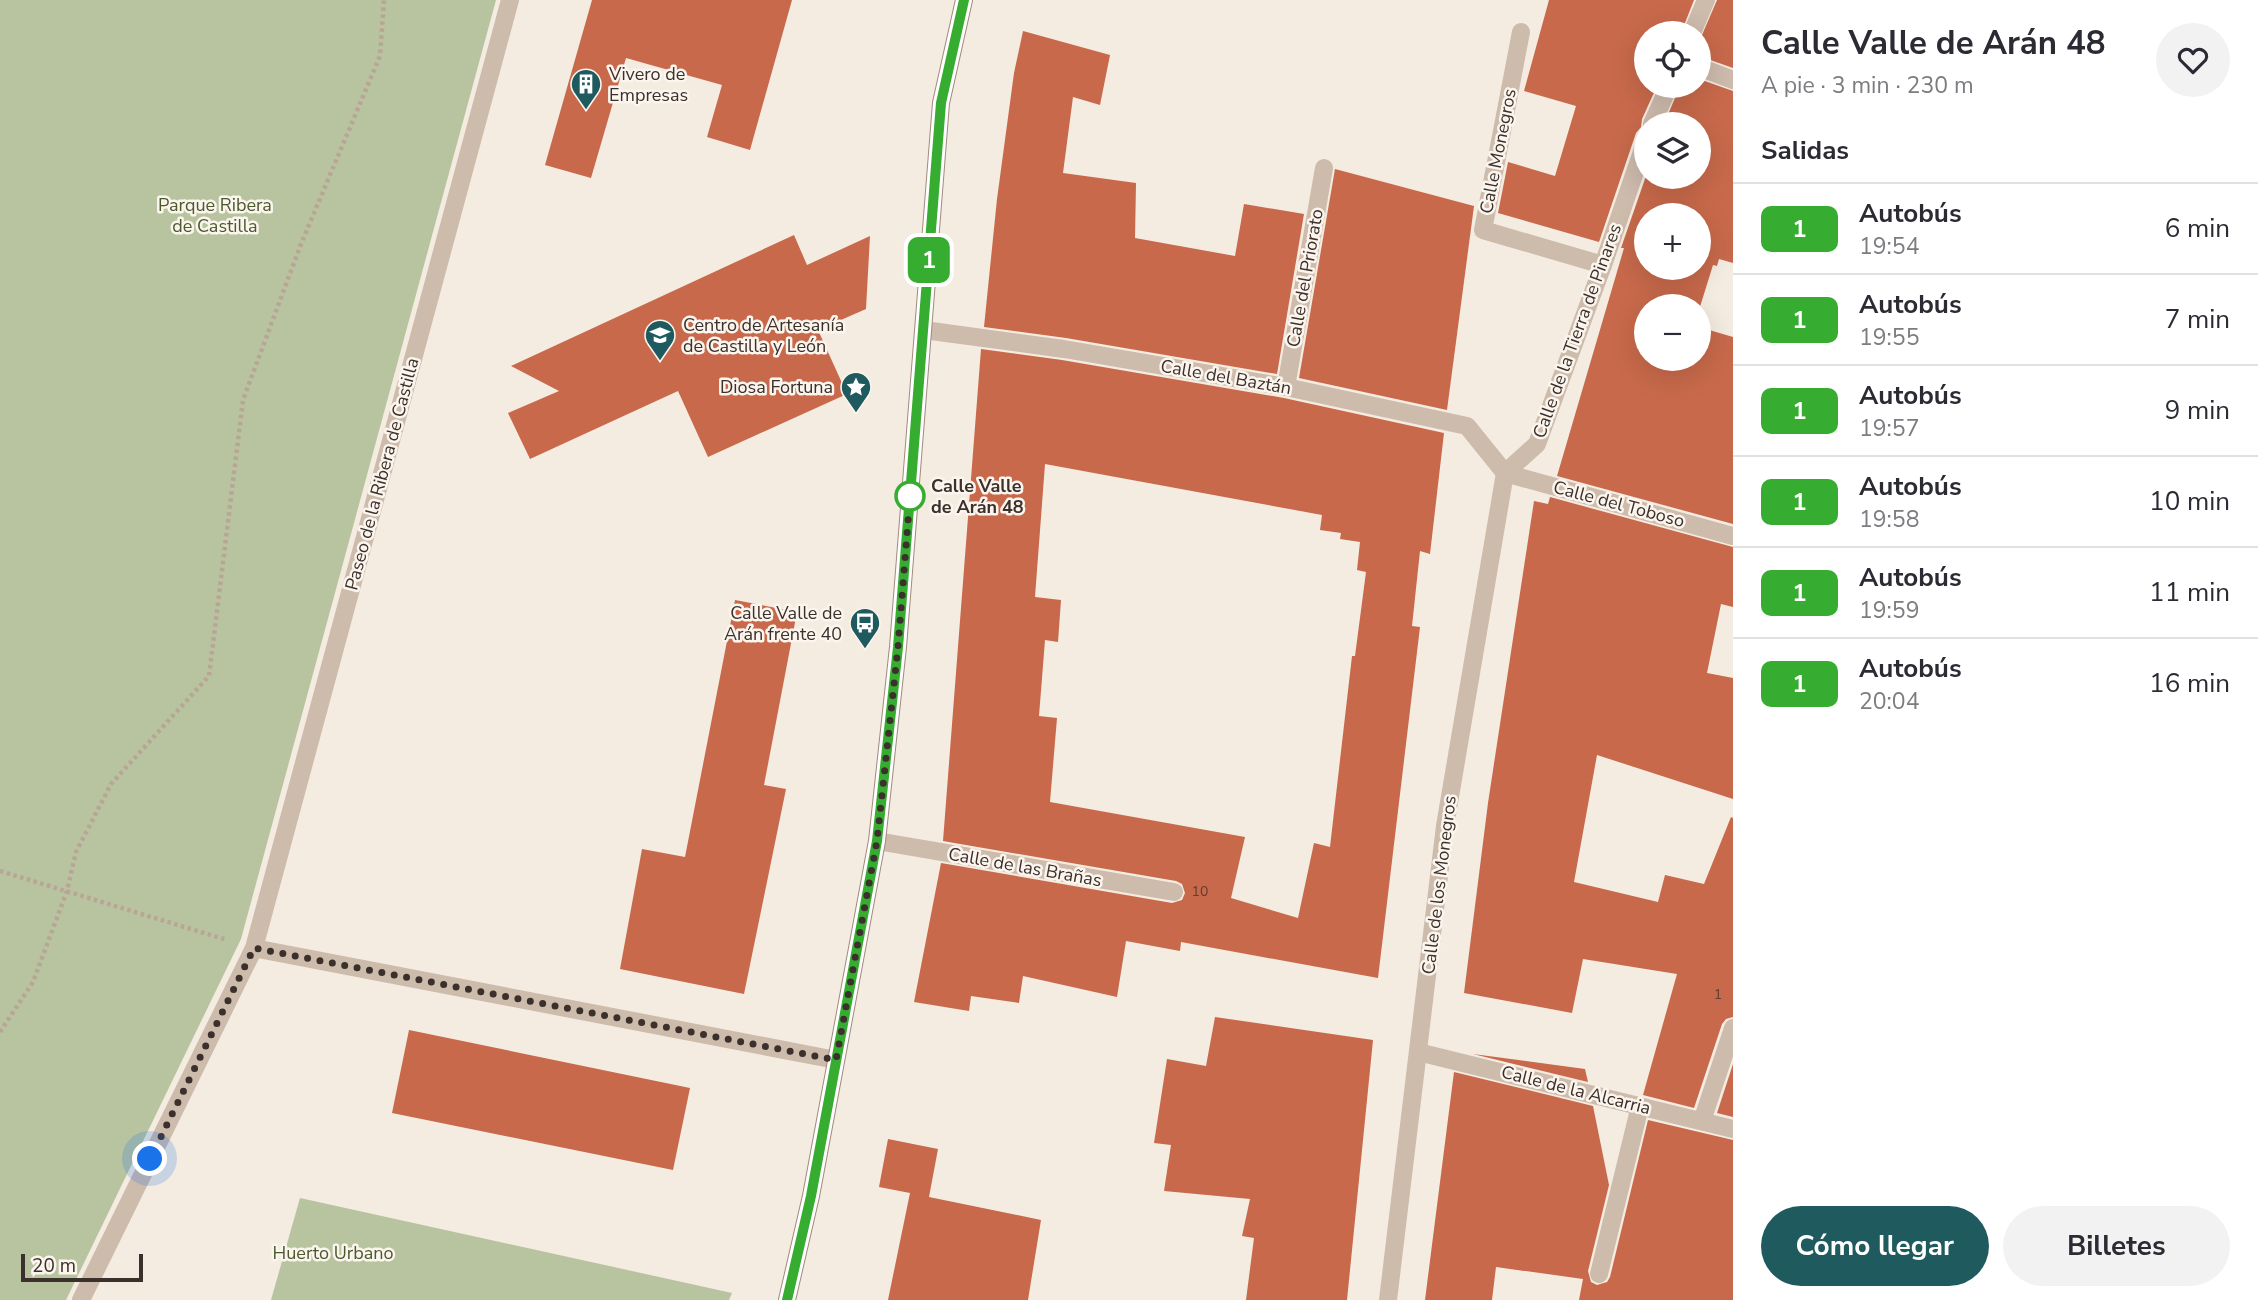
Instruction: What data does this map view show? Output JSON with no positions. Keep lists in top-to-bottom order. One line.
{"streets":{"street":["Calle Monegros","Calle del Priorato","Calle de la Tierra de Pinares","Calle del Baztán","Paseo de la Ribera de Castilla","Calle del Toboso","Calle de las Brañas","Calle de los Monegros","Calle de la Alcarria"]},"crossings":[["Calle Monegros","Calle de la Tierra de Pinares"],["Calle del Priorato","Calle del Baztán"],["Calle de la Tierra de Pinares","Calle del Baztán"],["Calle de la Tierra de Pinares","Calle del Toboso"],["Calle de la Tierra de Pinares","Calle de los Monegros"],["Calle del Baztán","Calle del Toboso"],["Calle del Baztán","Calle de los Monegros"],["Calle del Toboso","Calle de los Monegros"],["Calle de los Monegros","Calle de la Alcarria"]],"parks":["Parque Ribera de Castilla","Huerto Urbano"],"places":{"building":["Vivero de Empresas"],"school or university":["Centro de Artesanía de Castilla y León"],"place":["Diosa Fortuna"],"other":["Calle Valle de Arán 48"],"bus stop":["Calle Valle de Arán frente 40"]},"lines":["bus line 1"],"house_numbers":["10","1"],"scale_bar":"20 m","page":{"on_map":"1","heading":[["Calle Valle de Arán 48","A pie · 3 min · 230 m"],"Salidas"],"map_buttons":["+","−"],"list":[{"mark":"1","name":"Autobús","note":"19:54","value":"6 min"},{"mark":"1","name":"Autobús","note":"19:55","value":"7 min"},{"mark":"1","name":"Autobús","note":"19:57","value":"9 min"},{"mark":"1","name":"Autobús","note":"19:58","value":"10 min"},{"mark":"1","name":"Autobús","note":"19:59","value":"11 min"},{"mark":"1","name":"Autobús","note":"20:04","value":"16 min"}],"buttons":["Cómo llegar","Billetes"],"scale":"20 m"}}
